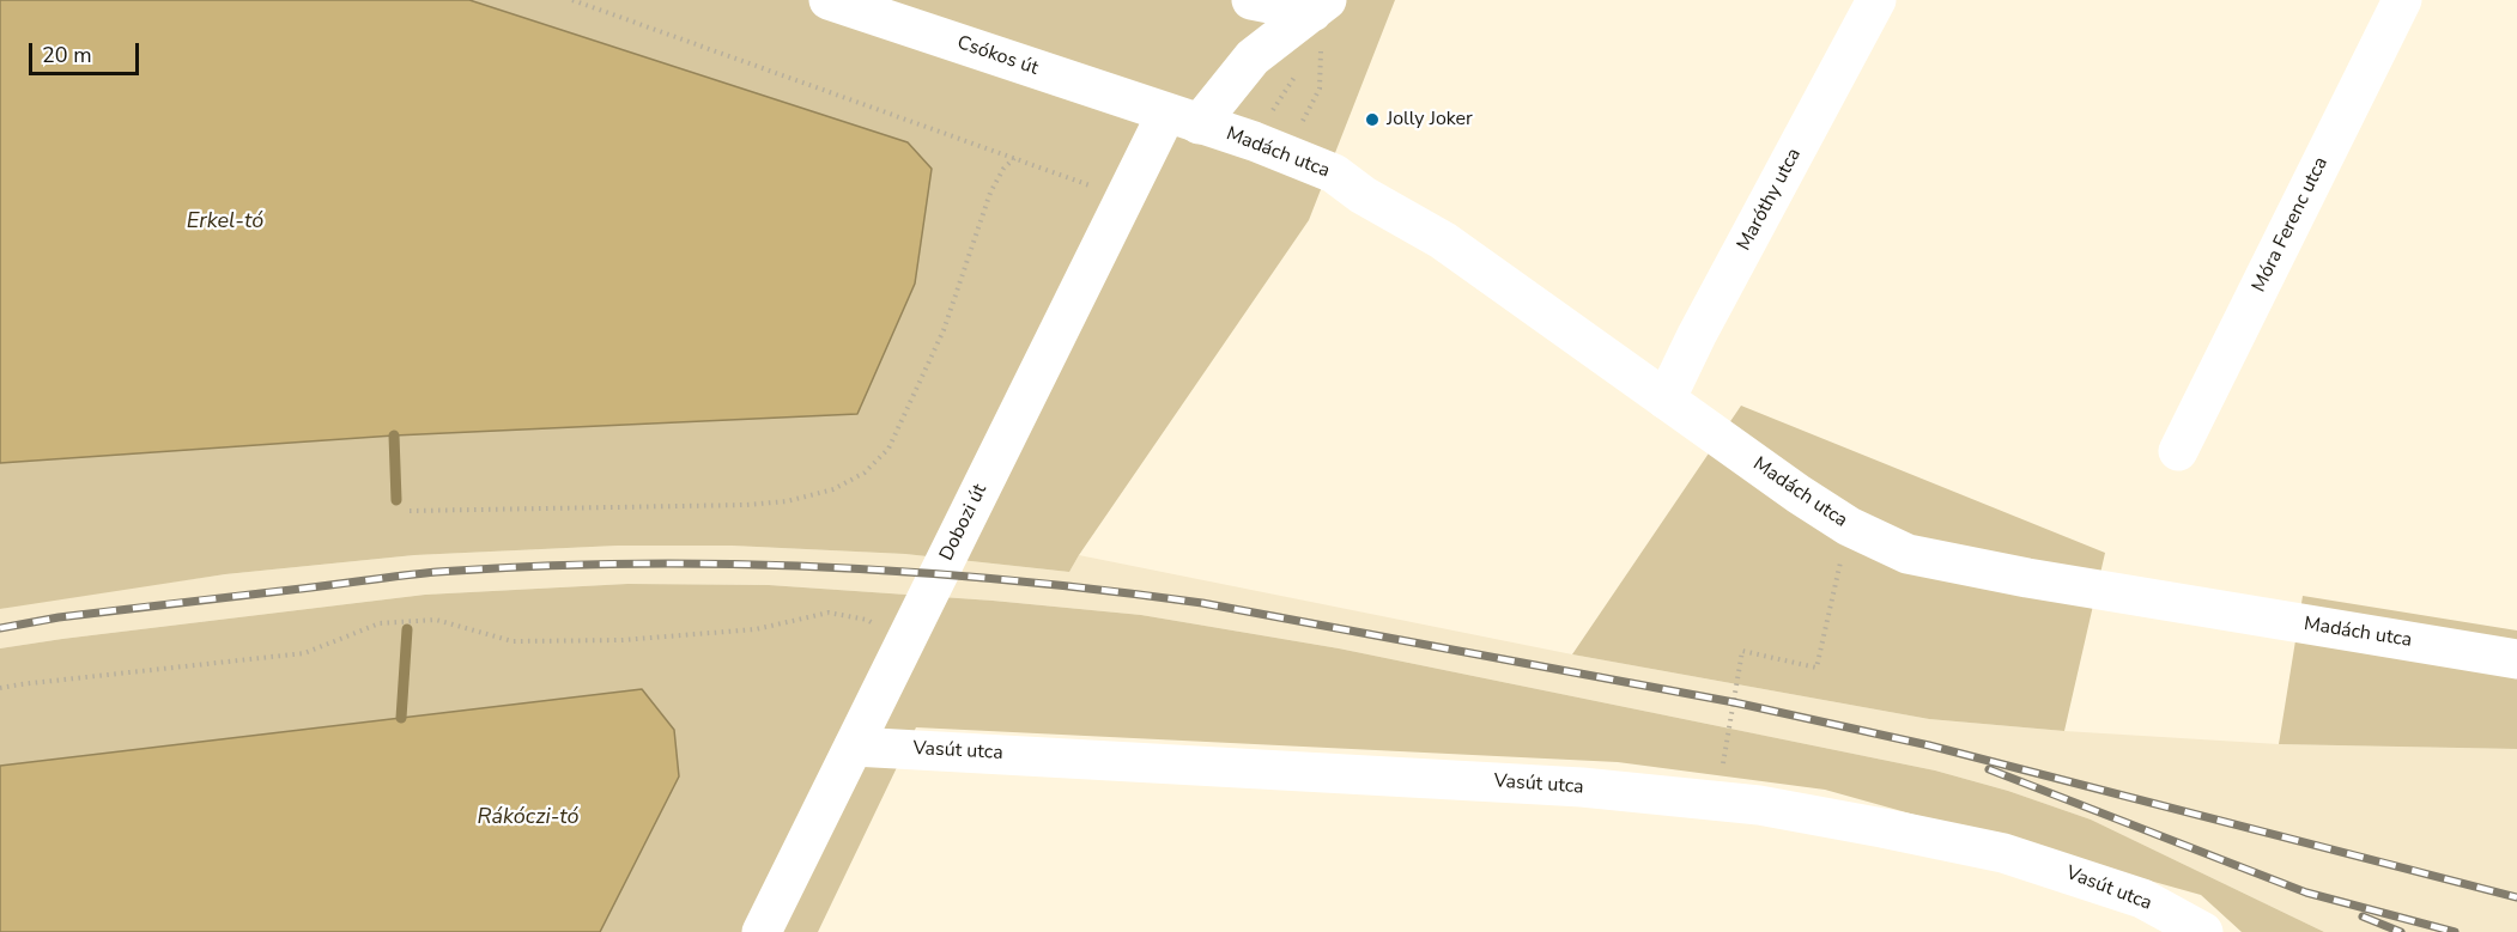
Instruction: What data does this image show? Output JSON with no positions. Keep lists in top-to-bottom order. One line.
{"streets":{"main road":["Csókos út","Madách utca","Maróthy utca","Móra Ferenc utca","Dobozi út","Vasút utca"]},"crossings":[["Csókos út","Madách utca"],["Csókos út","Dobozi út"],["Madách utca","Maróthy utca"],["Madách utca","Dobozi út"],["Dobozi út","Vasút utca"]],"water":["Erkel-tó","Rákóczi-tó"],"places":["Jolly Joker"],"scale_bar":"20 m"}
